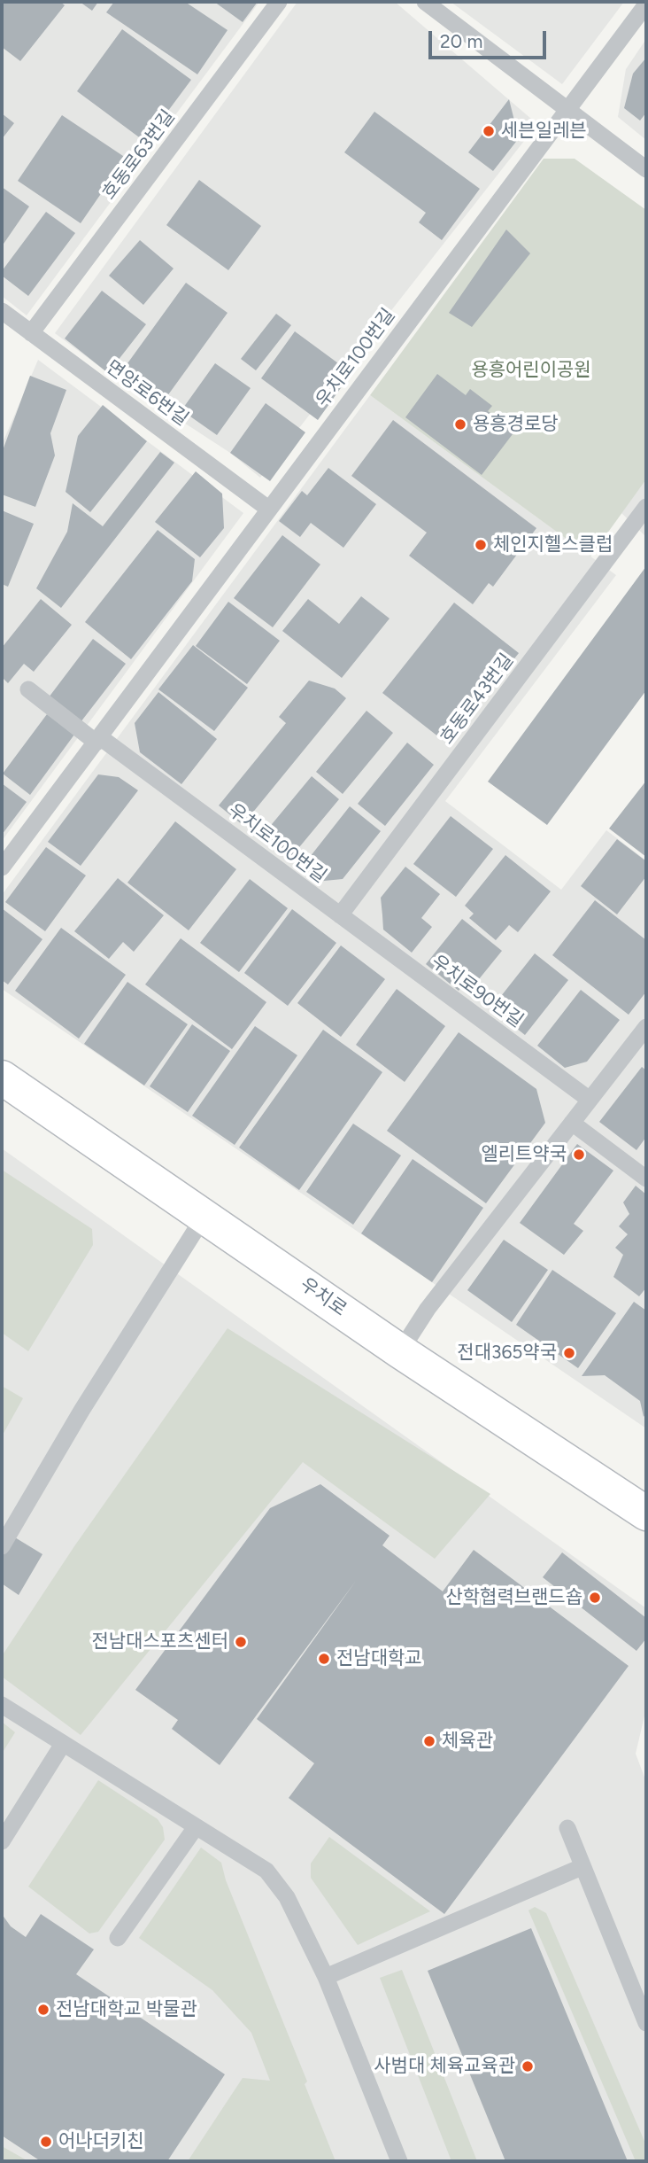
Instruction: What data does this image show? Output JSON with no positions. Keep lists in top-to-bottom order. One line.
{"streets":{"main road":["우치로"],"lane":["호동로63번길","우치로100번길","면앙로6번길","호동로43번길","우치로90번길"]},"crossings":[["호동로63번길","면앙로6번길"],["우치로100번길","면앙로6번길"],["우치로100번길","호동로43번길"],["우치로100번길","우치로90번길"],["호동로43번길","우치로90번길"]],"parks":["용흥어린이공원"],"places":["세븐일레븐","용흥경로당","체인지헬스클럽","엘리트약국","전대365약국","산학협력브랜드숍","전남대스포츠센터","전남대학교","체육관","전남대학교 박물관","사범대 체육교육관","어나더키친"],"scale_bar":"20 m"}
